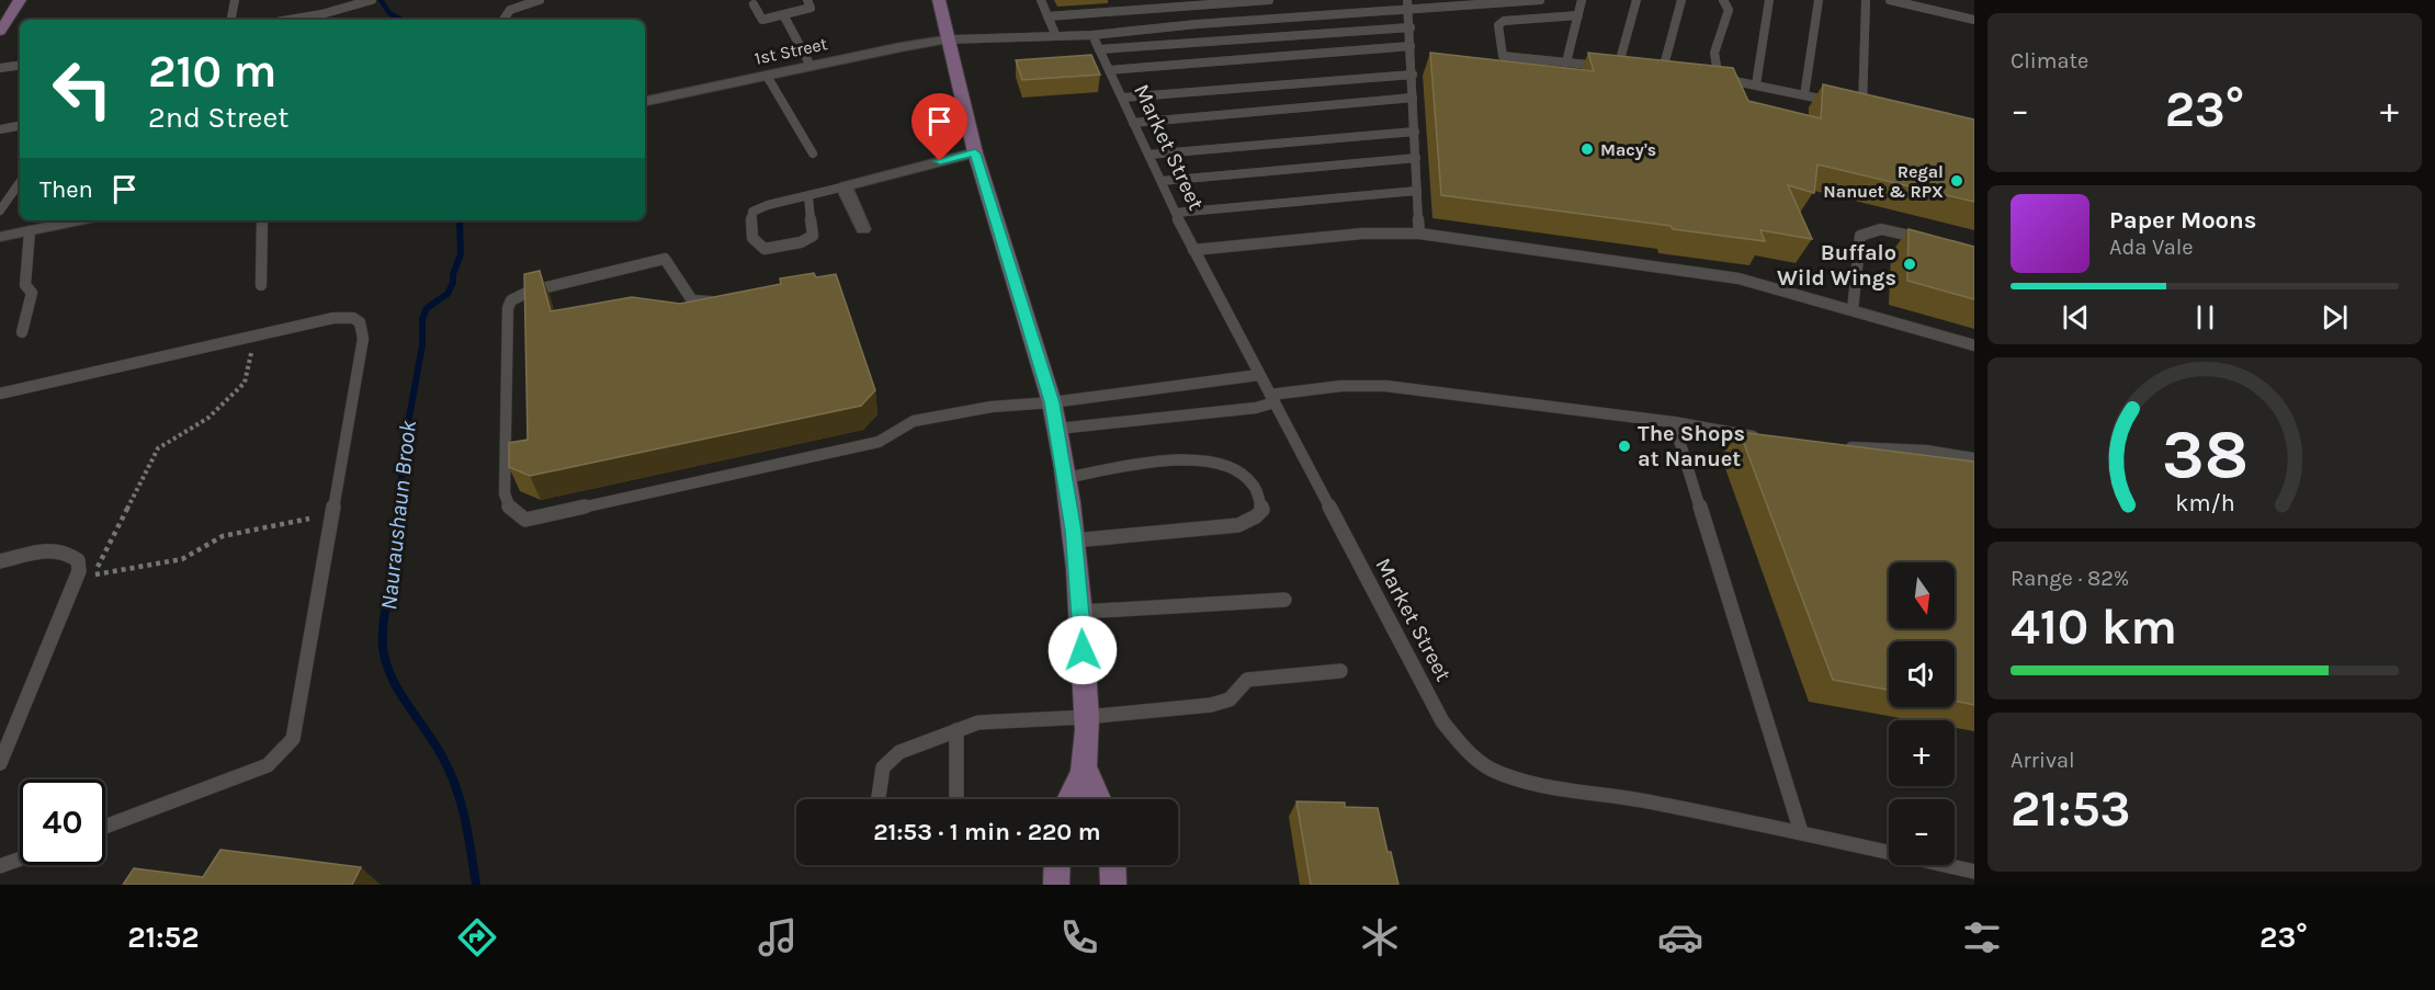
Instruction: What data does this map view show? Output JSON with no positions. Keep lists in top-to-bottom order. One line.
{"streets":{"street":["1st Street"],"lane":["Market Street"]},"water":["Nauraushaun Brook"],"places":["Macy's","Regal Nanuet & RPX","Buffalo Wild Wings","The Shops at Nanuet"],"north":"bottom","page":{"tile":["Climate",["Range · 82%","410 km"],["Arrival","21:53"]],"turn":["210 m","2nd Street"],"heat":["−","23°","+"],"then":"Then","song":["Paper Moons","Ada Vale"],"map_buttons":["+","−"],"limit":"40","trip":"21:53 · 1 min · 220 m","tabs":["21:52","23°"],"gauge":["38","km/h"]}}
